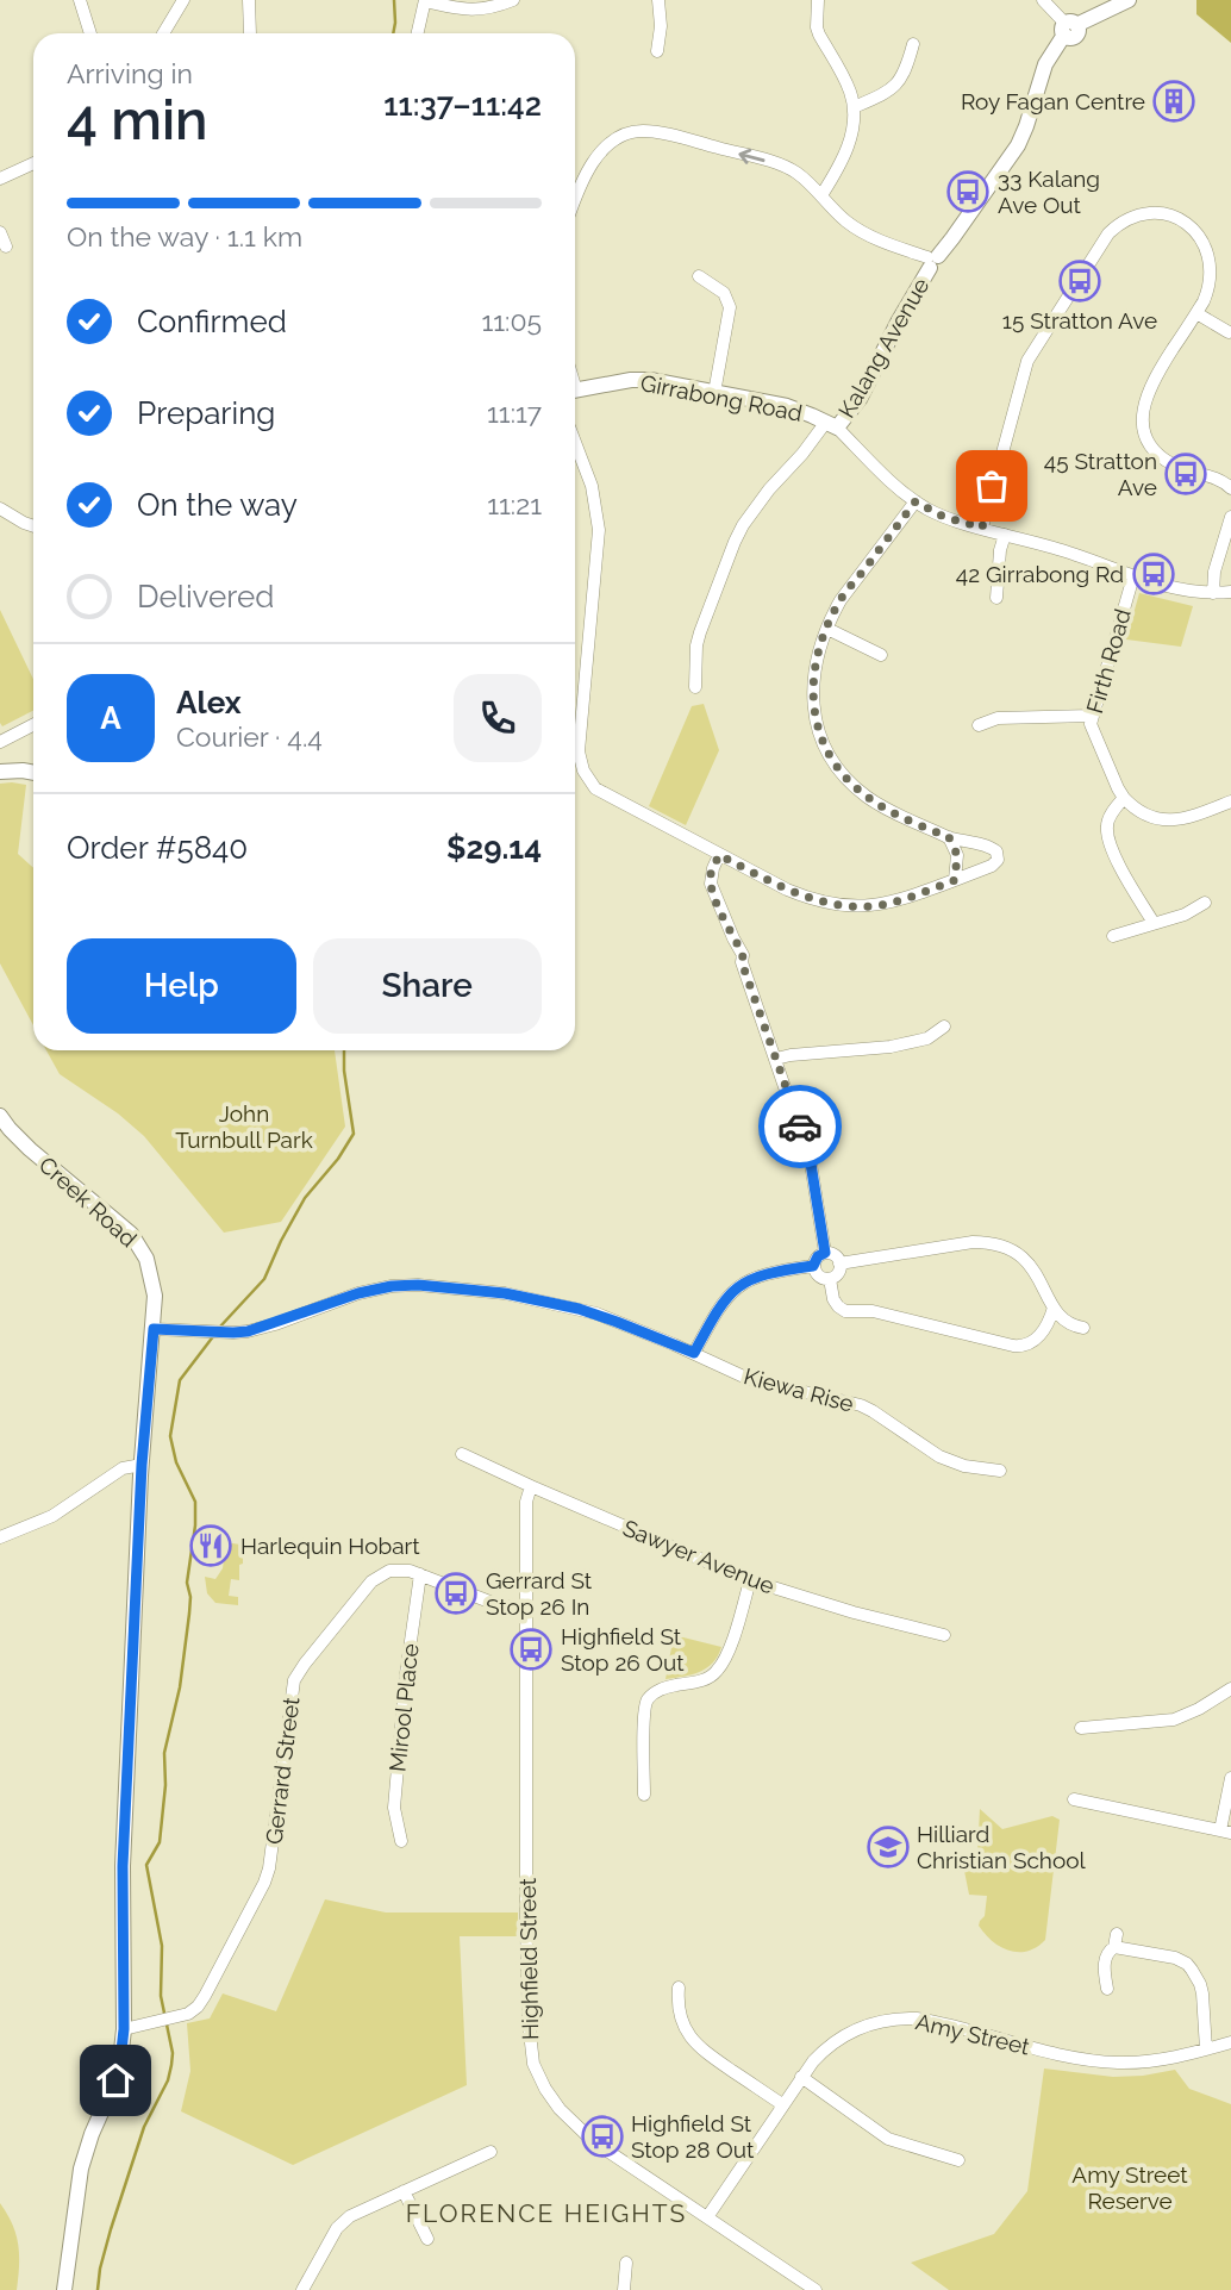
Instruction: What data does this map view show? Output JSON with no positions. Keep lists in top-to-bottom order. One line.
{"streets":{"street":["Kalang Avenue","Girrabong Road","Firth Road","Creek Road","Kiewa Rise","Sawyer Avenue","Mirool Place","Gerrard Street","Highfield Street","Amy Street"]},"crossings":[["Kalang Avenue","Girrabong Road"],["Girrabong Road","Firth Road"],["Creek Road","Kiewa Rise"],["Creek Road","Gerrard Street"],["Sawyer Avenue","Highfield Street"],["Mirool Place","Gerrard Street"],["Gerrard Street","Highfield Street"],["Highfield Street","Amy Street"]],"districts":["FLORENCE HEIGHTS"],"parks":["John Turnbull Park","Amy Street Reserve"],"places":{"building":["Roy Fagan Centre"],"bus stop":["33 Kalang Ave Out","15 Stratton Ave","45 Stratton Ave","42 Girrabong Rd","Gerrard St Stop 26 In","Highfield St Stop 26 Out","Highfield St Stop 28 Out"],"restaurant":["Harlequin Hobart"],"school or university":["Hilliard Christian School"]},"page":{"heading":["4 min","Arriving in","11:37–11:42"],"panel":["Alex","Courier · 4.4","Order #5840","$29.14"],"bar":"On the way · 1.1 km","list":[["Confirmed","11:05"],["Preparing","11:17"],["On the way","11:21"],"Delivered"],"round":"A","buttons":["Help","Share"]}}
